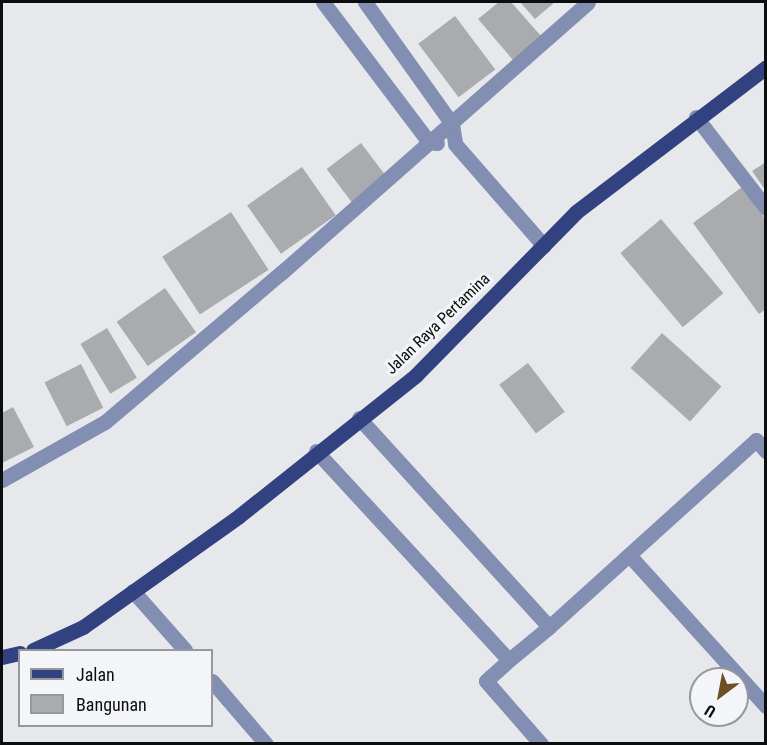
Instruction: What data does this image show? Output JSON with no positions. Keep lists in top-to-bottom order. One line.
{"streets":{"main road":["Jalan Raya Pertamina"]},"legend":["Jalan","Bangunan"],"north":"bottom left"}
